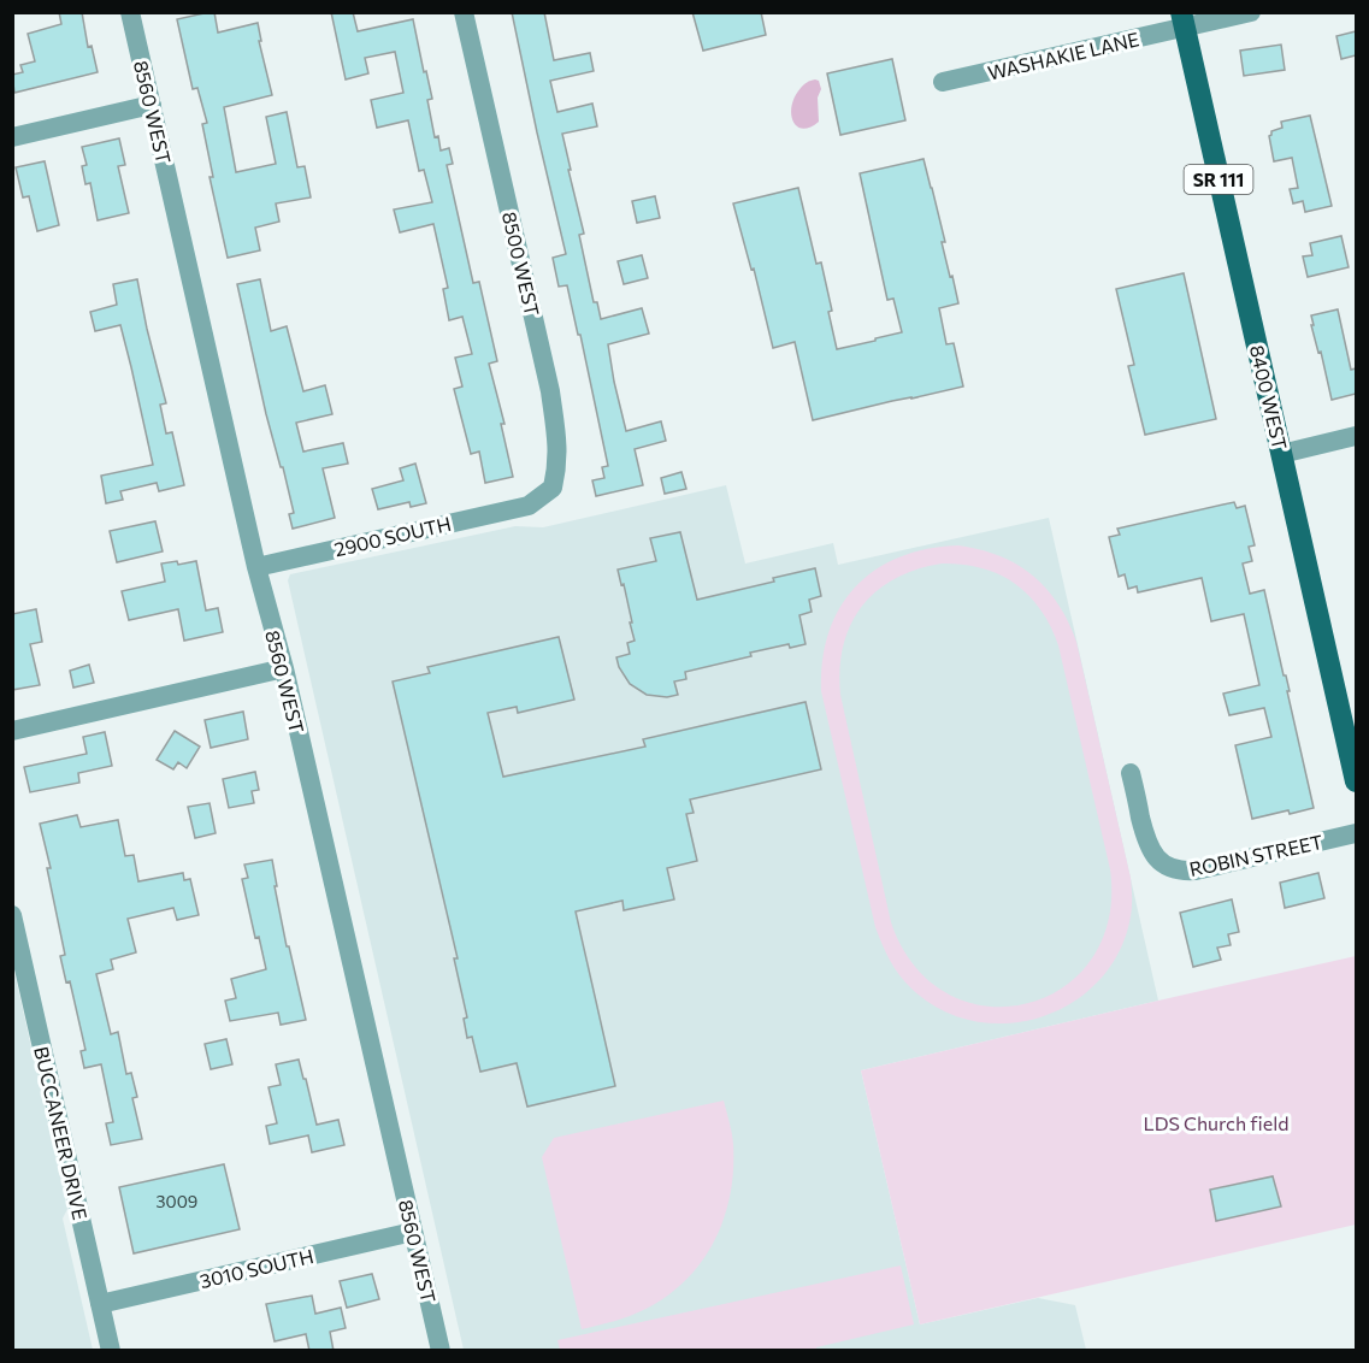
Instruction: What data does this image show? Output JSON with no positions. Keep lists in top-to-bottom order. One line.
{"streets":{"main road":["SR 111","8400 WEST"],"street":["WASHAKIE LANE","8560 WEST","8500 WEST","2900 SOUTH","ROBIN STREET","BUCCANEER DRIVE","3010 SOUTH"]},"crossings":[["WASHAKIE LANE","8400 WEST"],["8560 WEST","2900 SOUTH"],["8560 WEST","3010 SOUTH"],["8500 WEST","2900 SOUTH"],["BUCCANEER DRIVE","3010 SOUTH"]],"parks":["LDS Church field"],"house_numbers":["3009"]}
